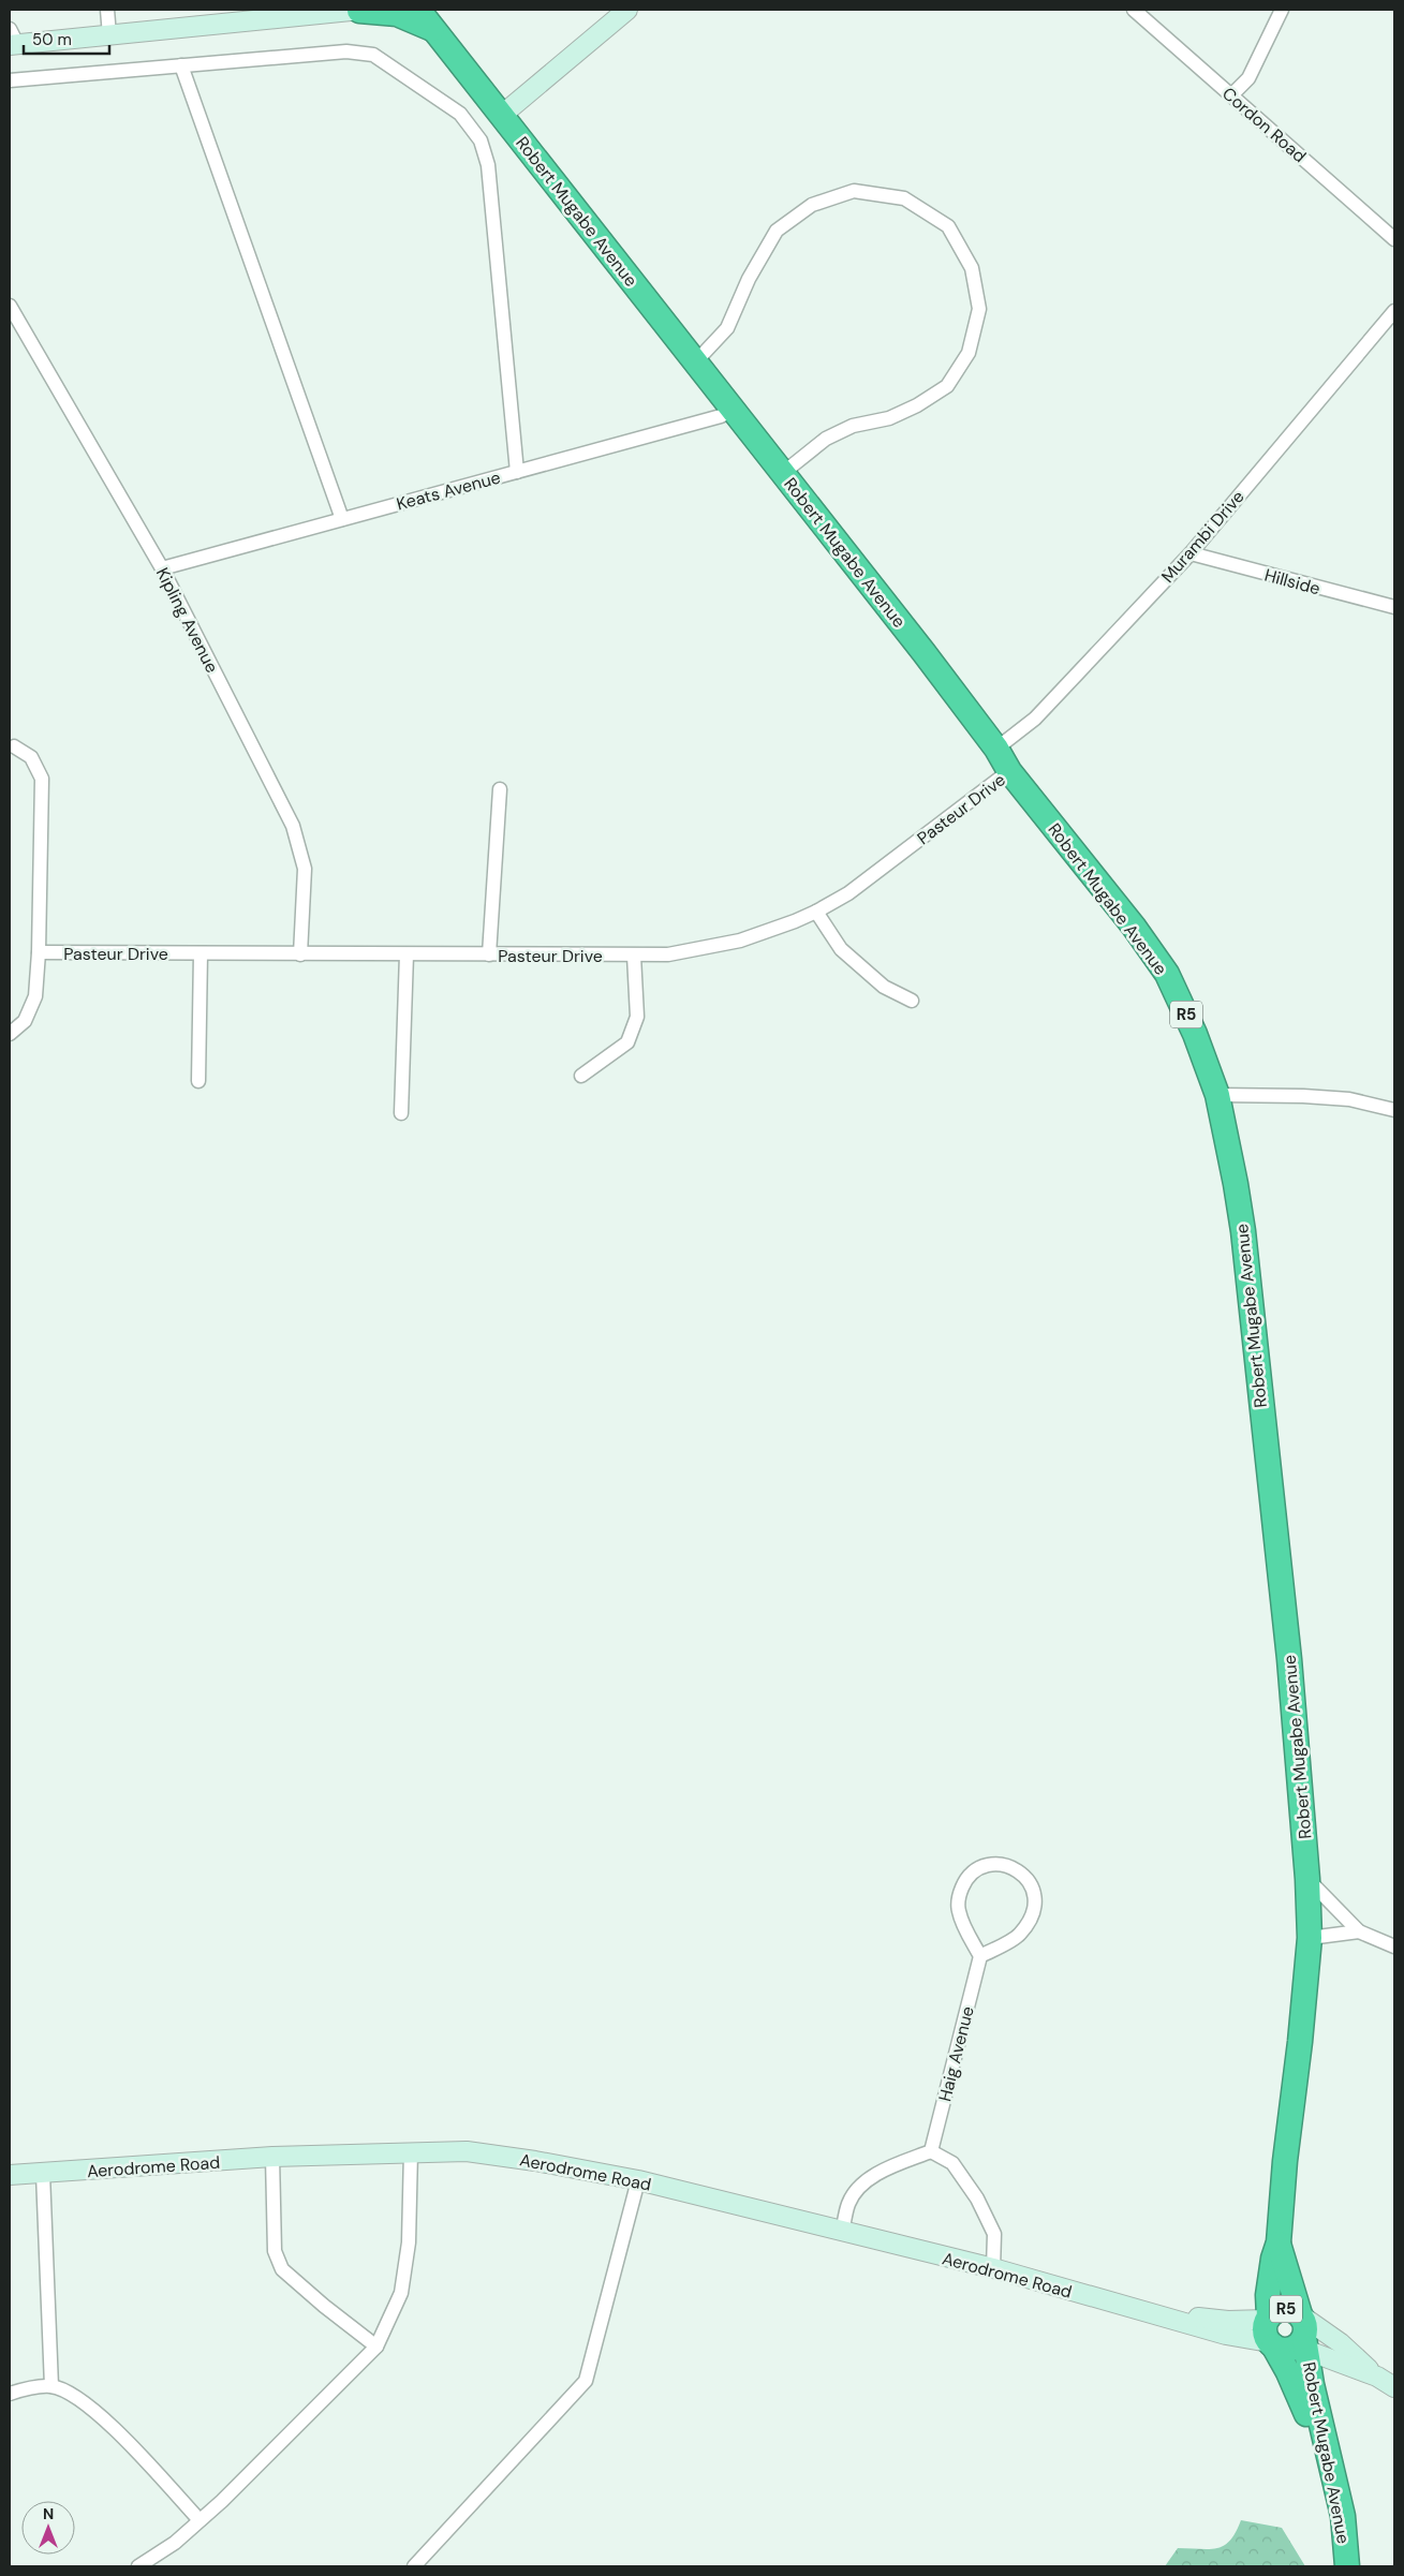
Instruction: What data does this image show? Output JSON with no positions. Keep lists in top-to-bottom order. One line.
{"streets":{"highway":["Robert Mugabe Avenue","R5"],"street":["Cordon Road","Keats Avenue","Murambi Drive","Hillside","Kipling Avenue","Pasteur Drive","Haig Avenue","Aerodrome Road"]},"crossings":[["Robert Mugabe Avenue","Keats Avenue"],["Robert Mugabe Avenue","Murambi Drive"],["Robert Mugabe Avenue","Pasteur Drive"],["Robert Mugabe Avenue","Aerodrome Road"],["Keats Avenue","Kipling Avenue"],["Murambi Drive","Hillside"],["Kipling Avenue","Pasteur Drive"]],"scale_bar":"50 m","north":"top"}
